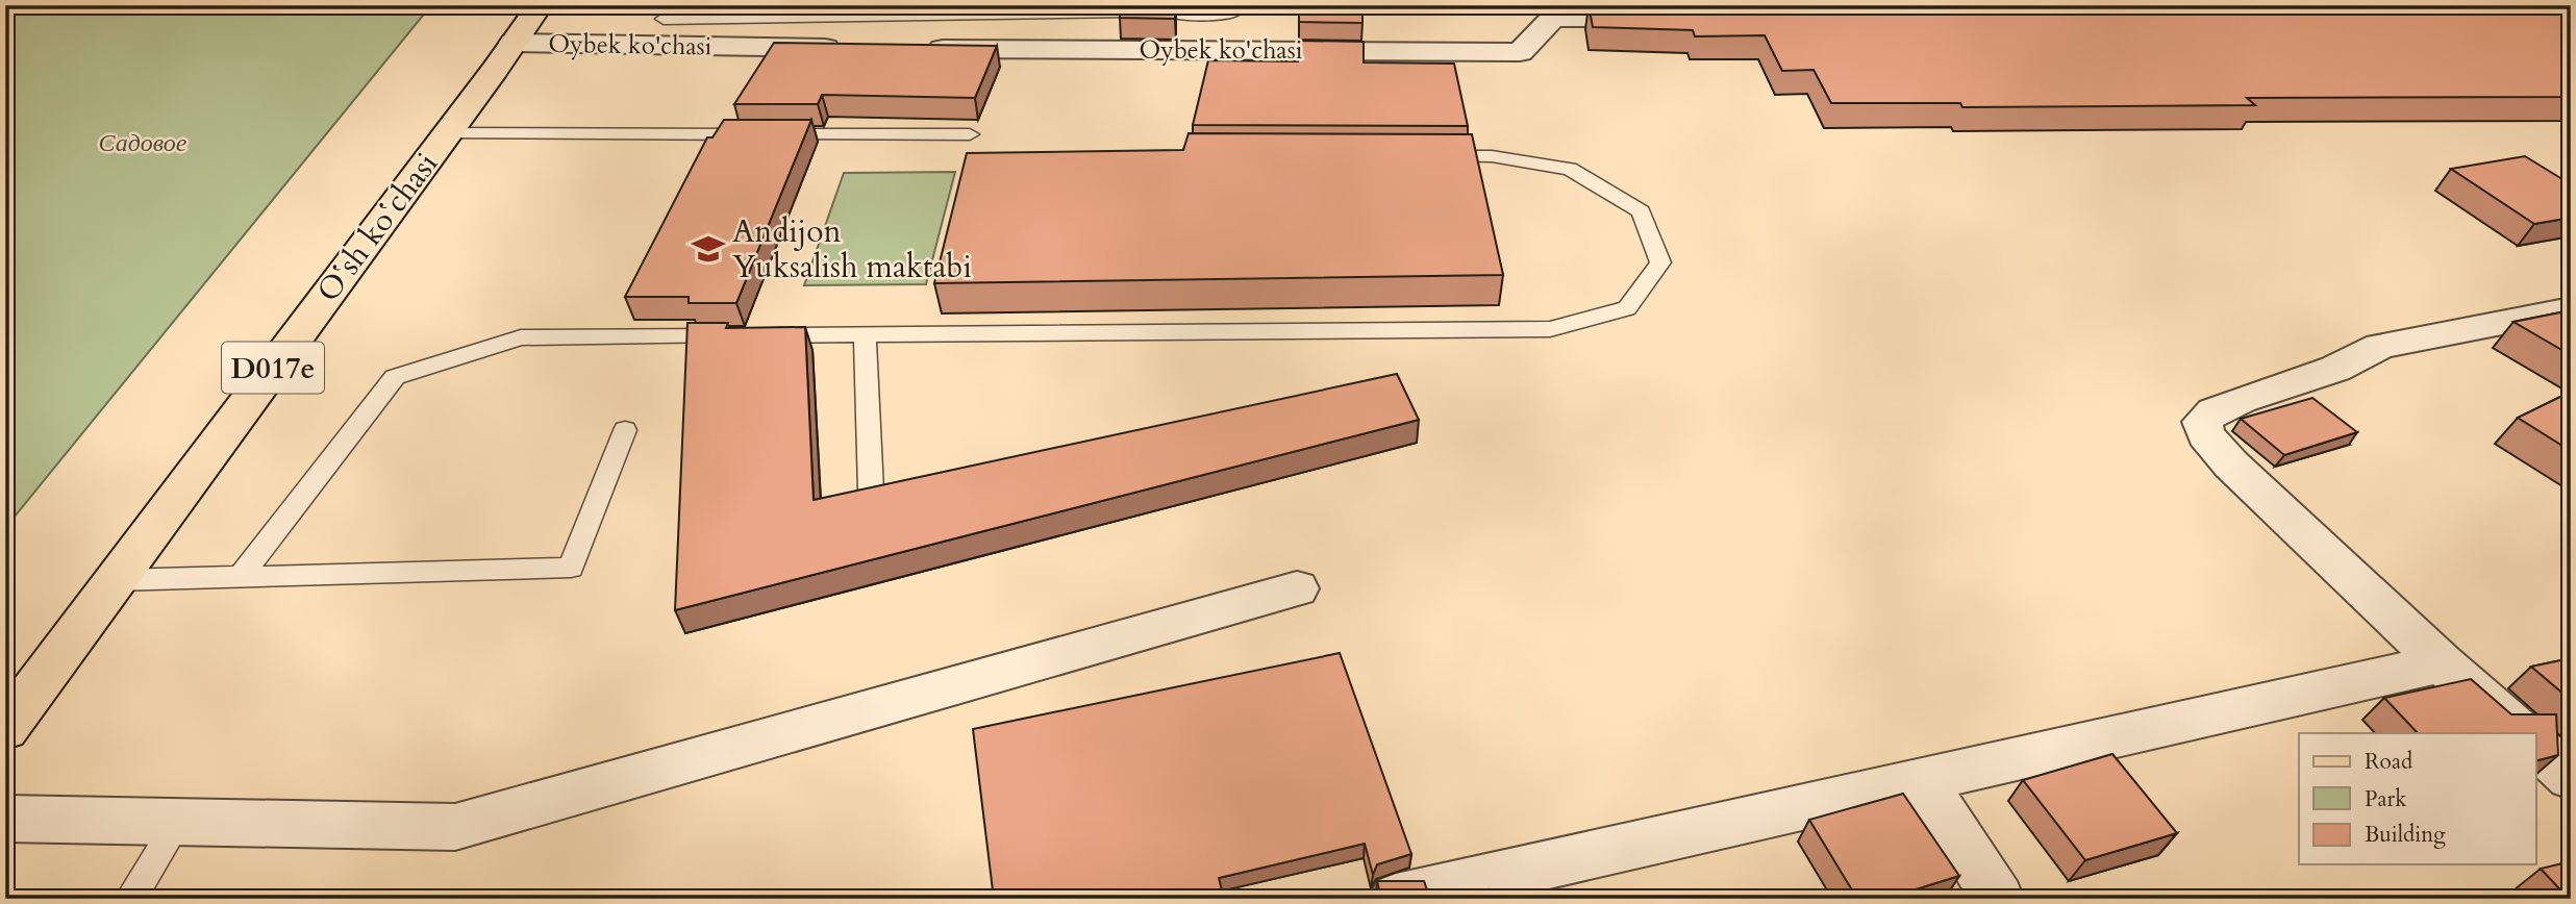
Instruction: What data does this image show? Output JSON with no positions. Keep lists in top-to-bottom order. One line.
{"streets":{"main road":["Oʻsh koʻchasi","D017e"],"street":["Oybek ko'chasi"]},"crossings":[["Oybek ko'chasi","Oʻsh koʻchasi"]],"parks":["Садовое"],"places":{"school or university":["Andijon Yuksalish maktabi"]},"legend":["Road","Park","Building"]}
